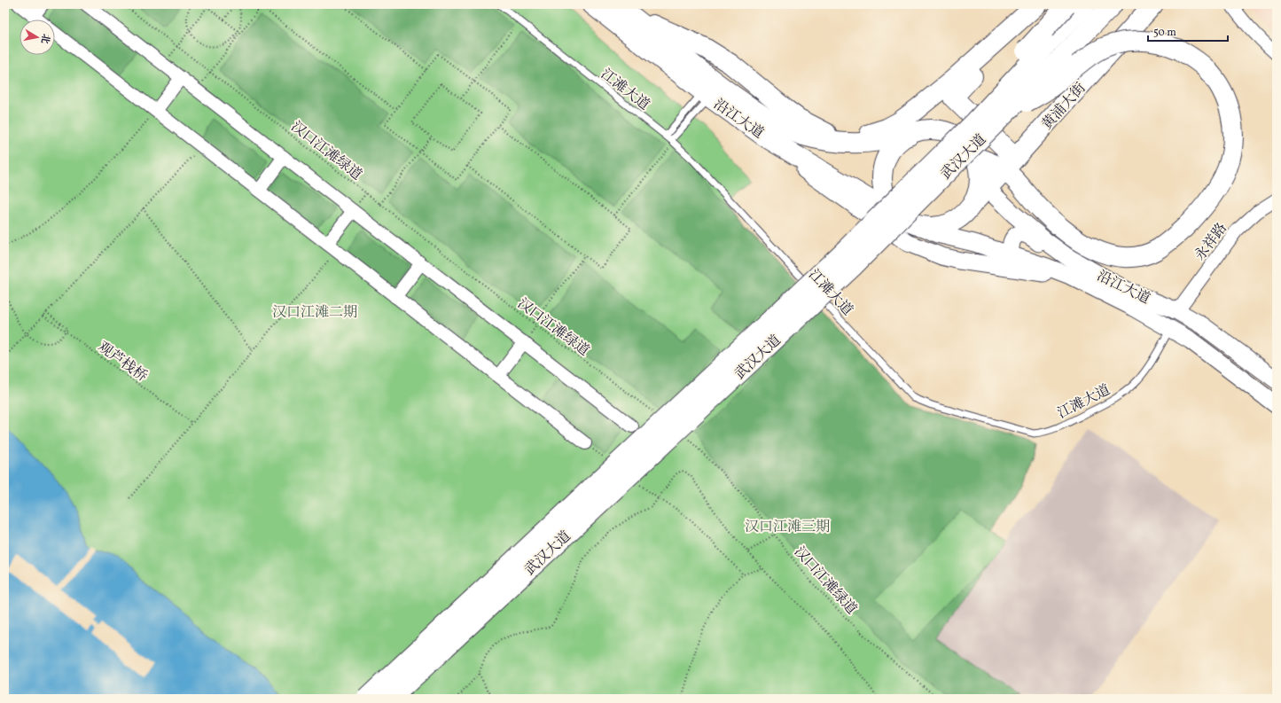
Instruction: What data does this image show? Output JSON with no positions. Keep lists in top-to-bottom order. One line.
{"streets":{"main road":["黄浦大街","沿江大道","武汉大道"],"street":["永祥路"],"lane":["江滩大道"],"path":["汉口江滩绿道","观芦栈桥"]},"crossings":[["江滩大道","沿江大道"],["黄浦大街","沿江大道"],["沿江大道","永祥路"]],"parks":["汉口江滩二期","汉口江滩三期"],"scale_bar":"50 m","north":"right"}
